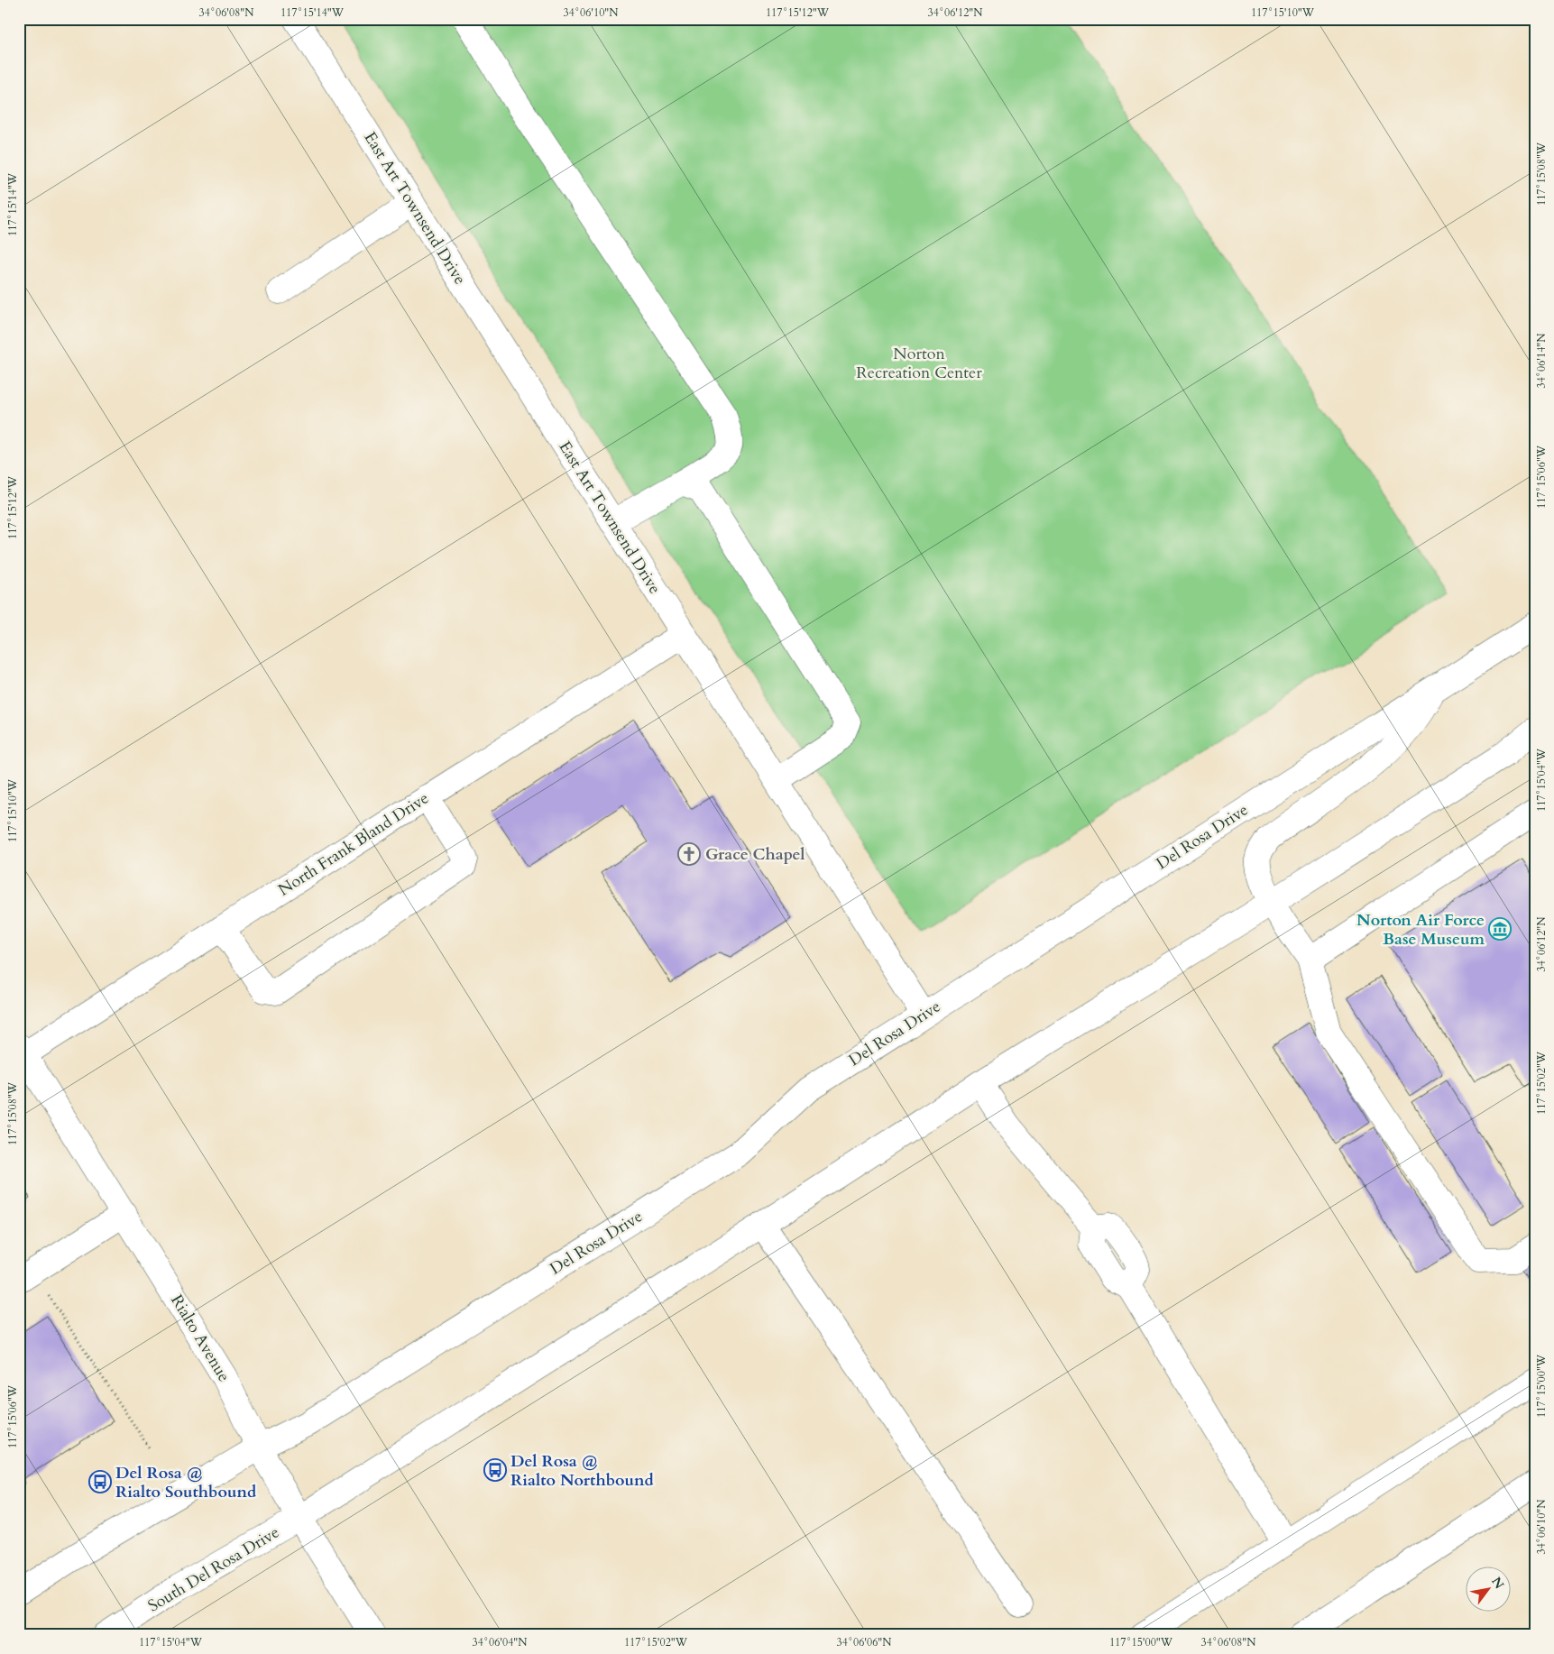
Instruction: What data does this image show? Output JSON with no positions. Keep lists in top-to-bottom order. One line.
{"streets":{"street":["East Art Townsend Drive","Del Rosa Drive","North Frank Bland Drive","Rialto Avenue","South Del Rosa Drive"]},"crossings":[["East Art Townsend Drive","Del Rosa Drive"],["East Art Townsend Drive","North Frank Bland Drive"],["Del Rosa Drive","Rialto Avenue"],["North Frank Bland Drive","Rialto Avenue"],["Rialto Avenue","South Del Rosa Drive"]],"parks":["Norton Recreation Center"],"places":{"church":["Grace Chapel"],"museum":["Norton Air Force Base Museum"],"bus stop":["Del Rosa @ Rialto Northbound","Del Rosa @ Rialto Southbound"]},"north":"top right","coordinates":["34°06'08\"N","117°15'14\"W","34°06'10\"N","117°15'12\"W","34°06'12\"N","117°15'10\"W","117°15'08\"W","34°06'14\"N","117°15'06\"W","117°15'04\"W","117°15'02\"W","117°15'00\"W","34°06'04\"N","34°06'06\"N"]}
